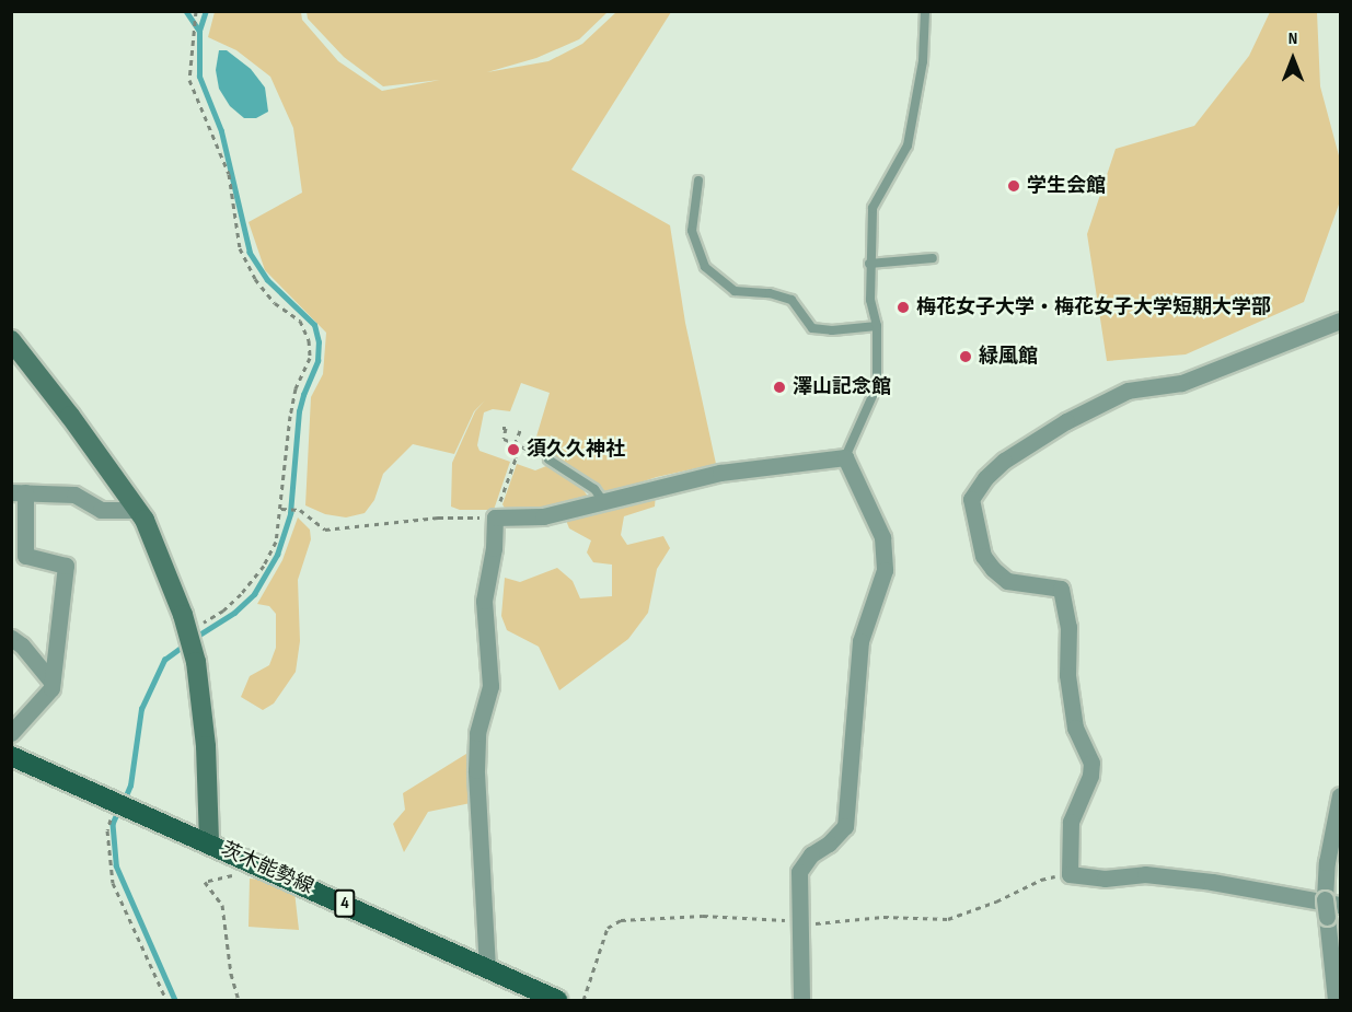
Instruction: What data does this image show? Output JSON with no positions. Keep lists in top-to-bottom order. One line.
{"streets":{"main road":["茨木能勢線","4"]},"places":["学生会館","梅花女子大学・梅花女子大学短期大学部","緑風館","澤山記念館","須久久神社"],"north":"top"}
